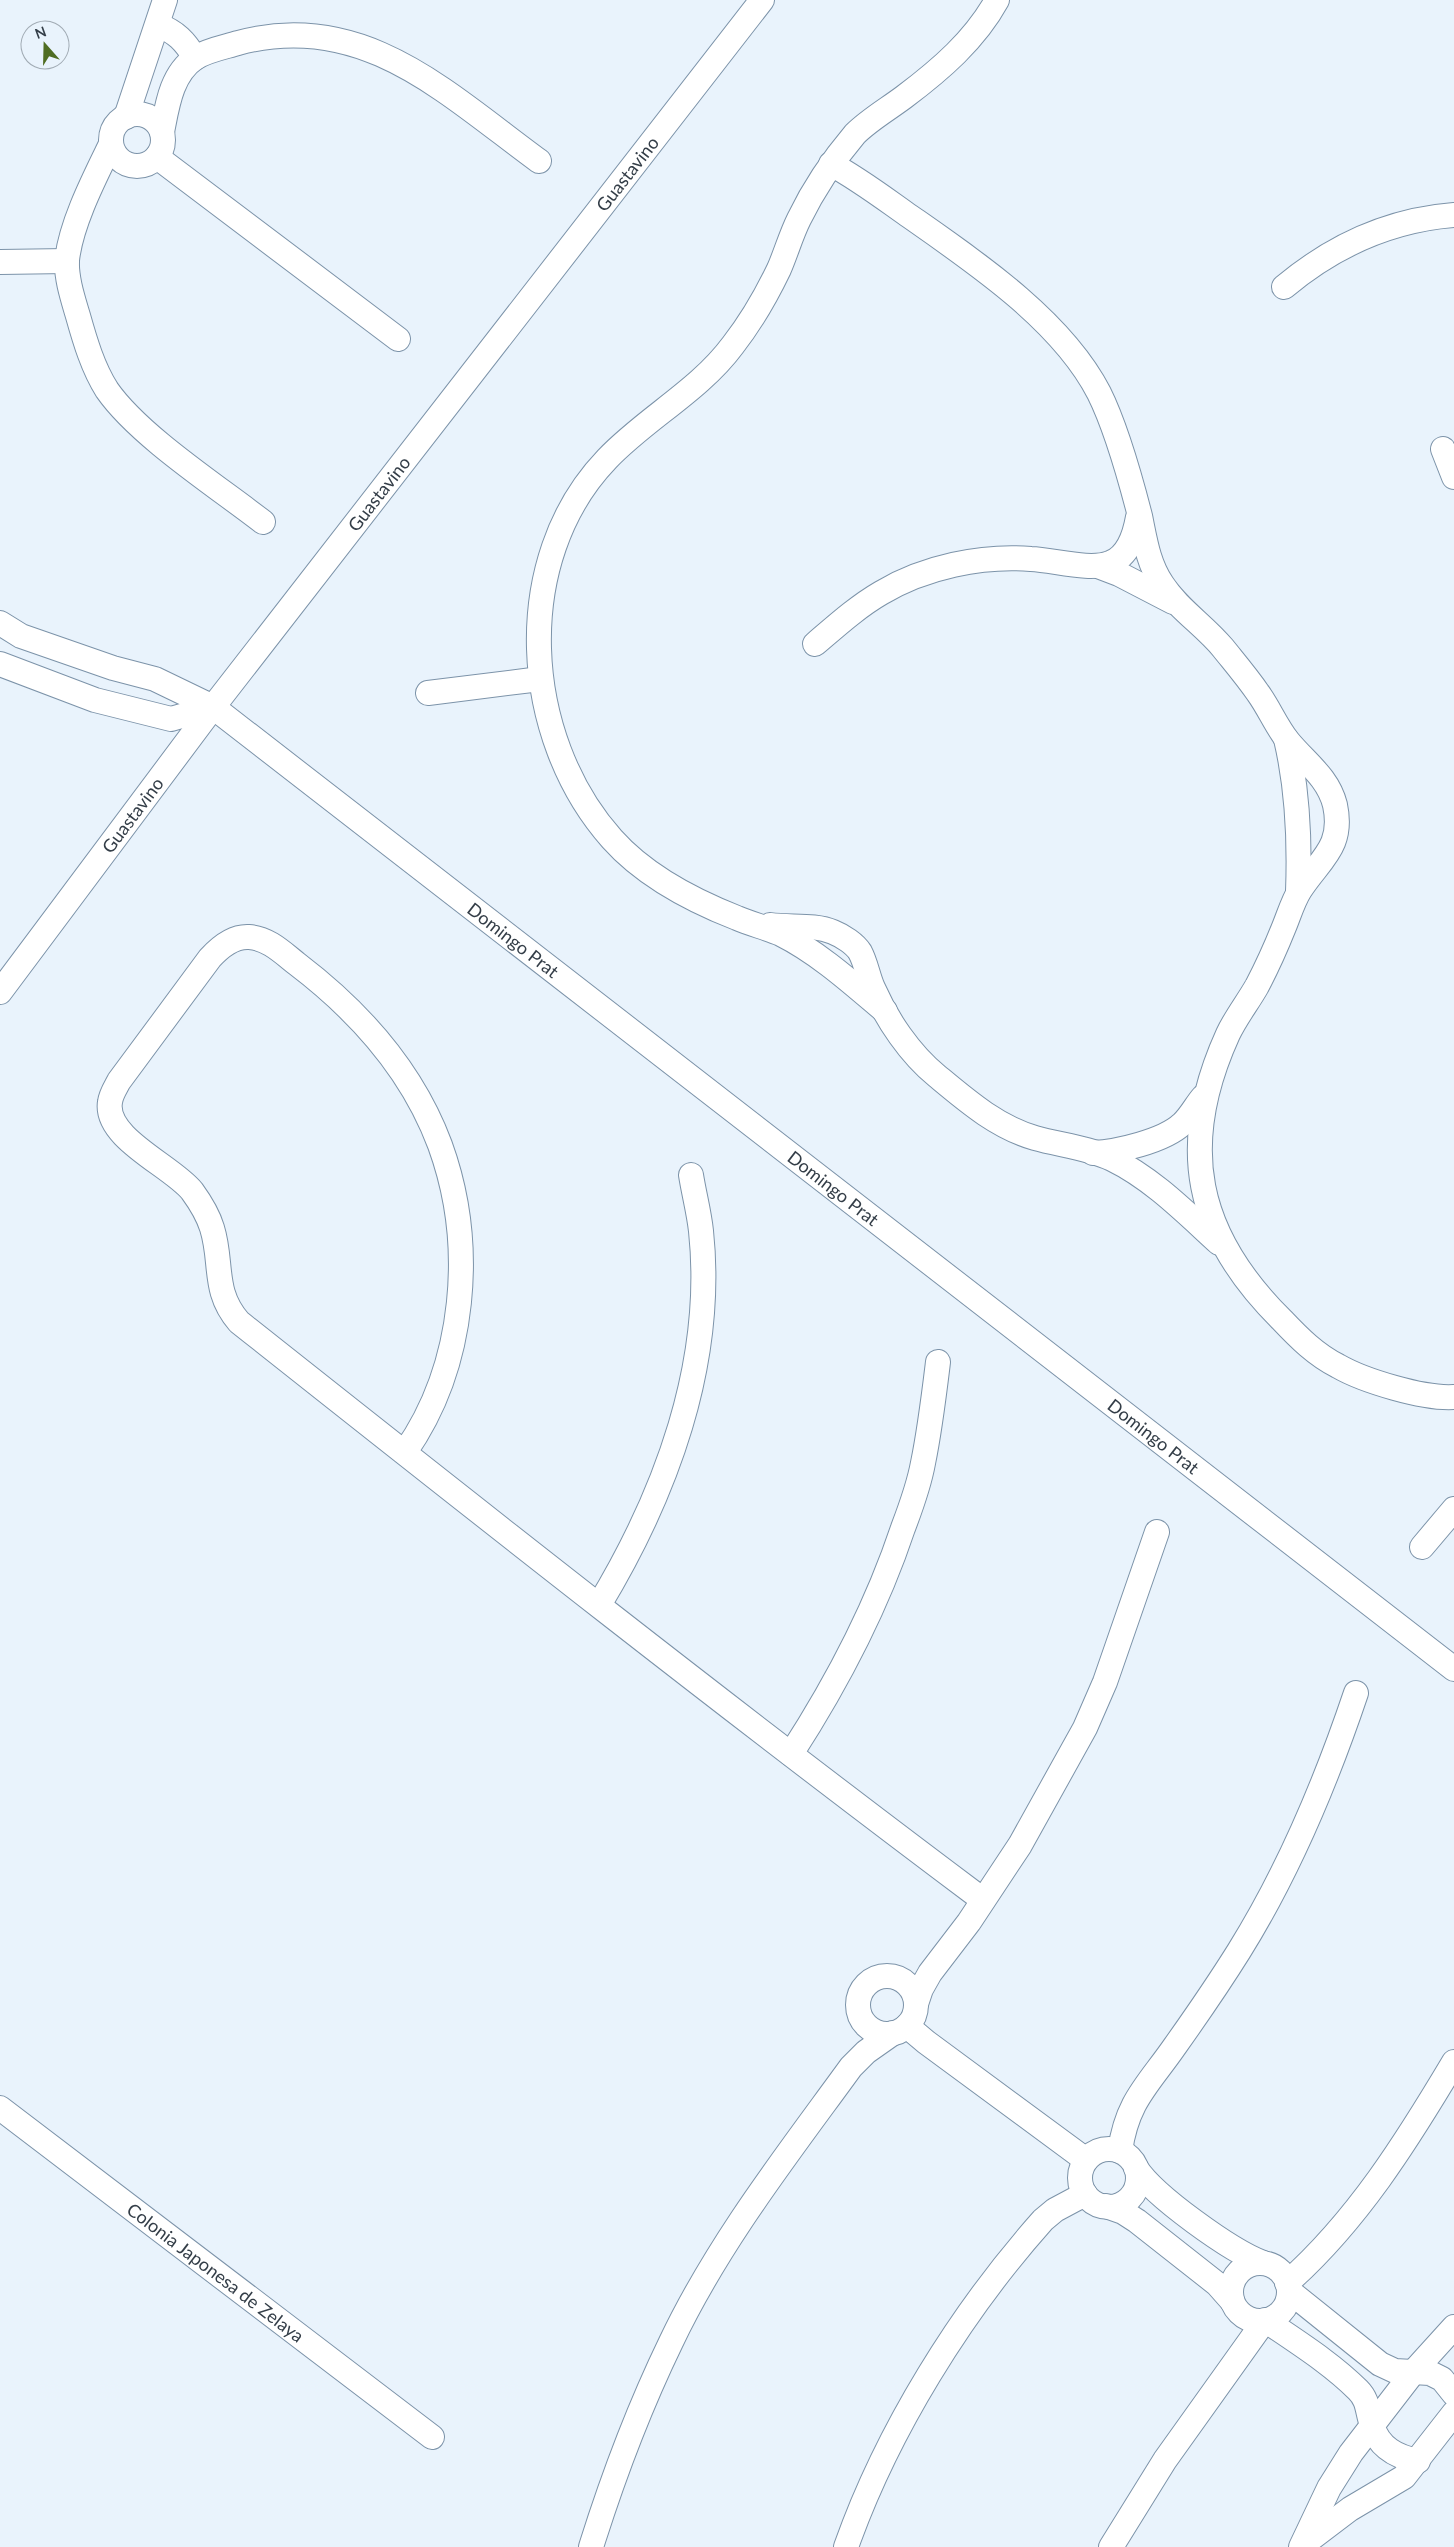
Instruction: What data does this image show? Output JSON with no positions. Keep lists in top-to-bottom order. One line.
{"streets":{"street":["Guastavino","Domingo Prat","Colonia Japonesa de Zelaya"]},"crossings":[["Guastavino","Domingo Prat"]],"north":"top"}
